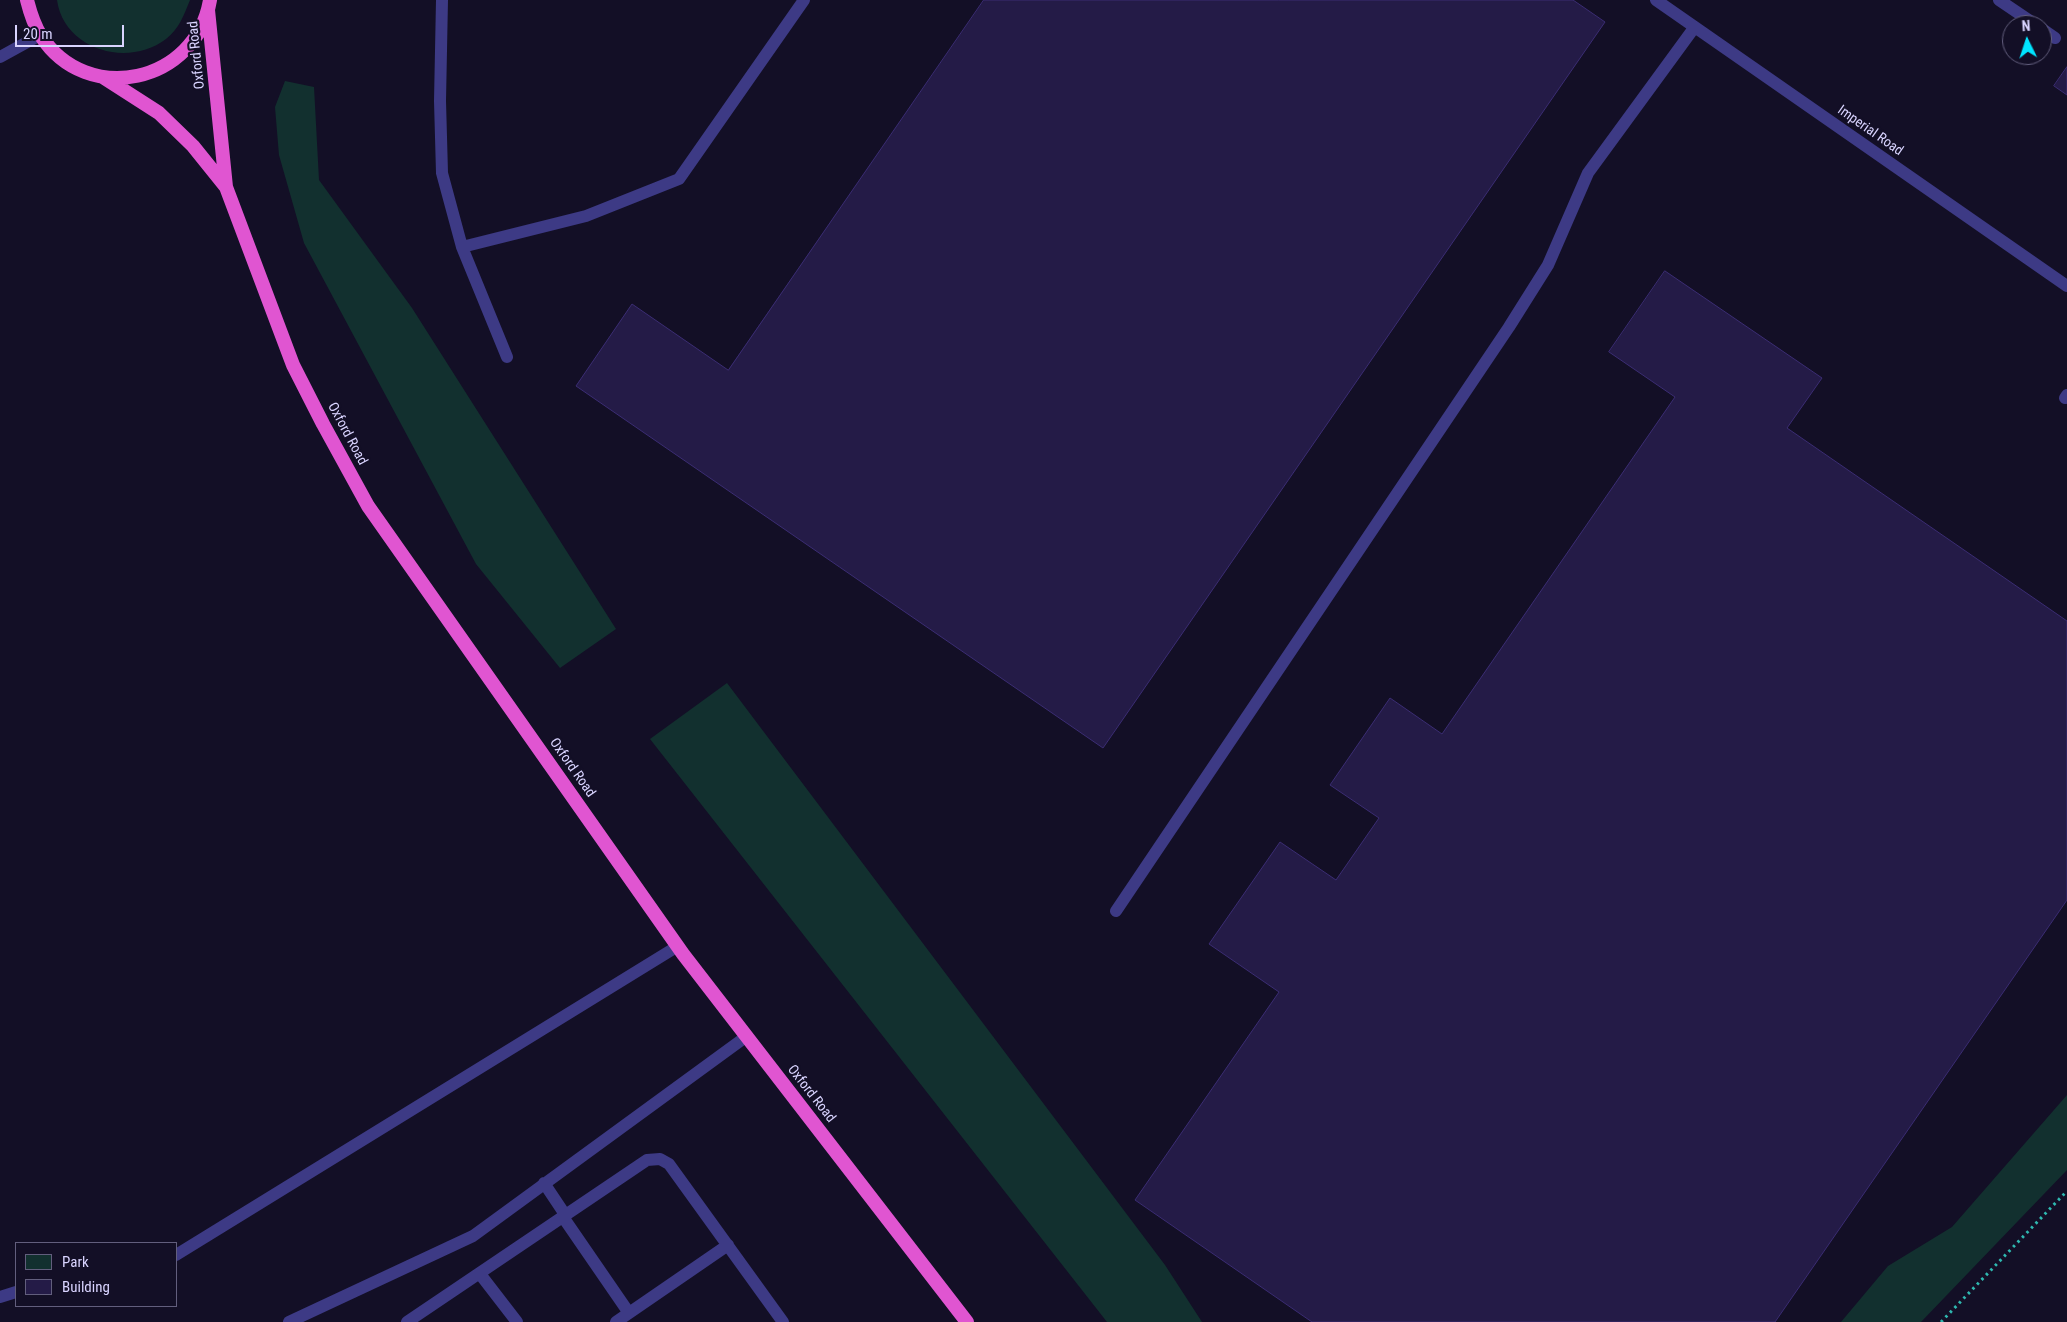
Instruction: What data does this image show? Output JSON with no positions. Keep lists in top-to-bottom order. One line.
{"streets":{"highway":["Oxford Road"],"lane":["Imperial Road"]},"legend":["Park","Building"],"scale_bar":"20 m","north":"top"}
